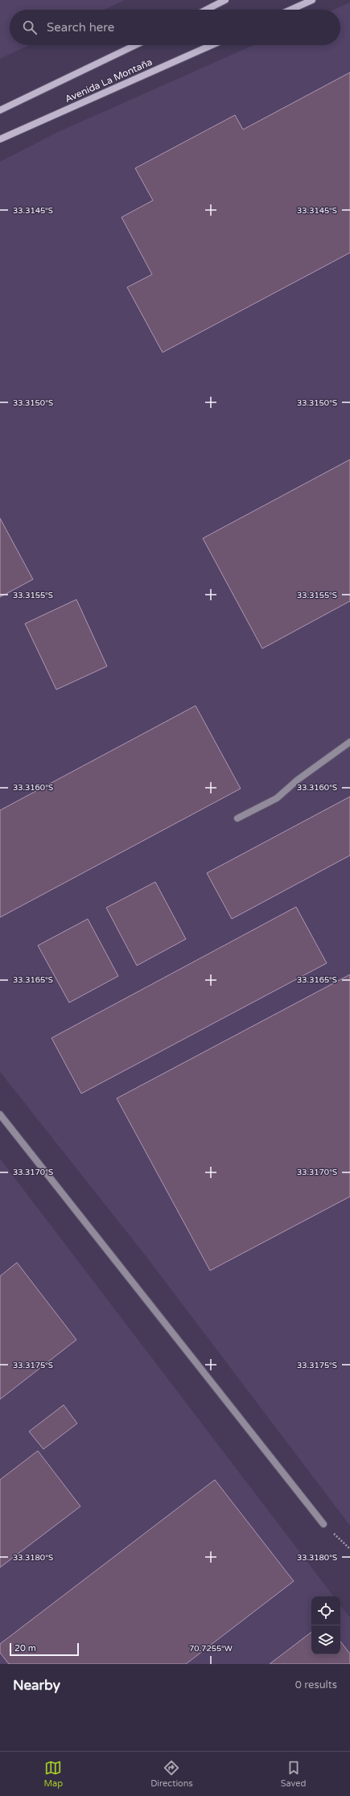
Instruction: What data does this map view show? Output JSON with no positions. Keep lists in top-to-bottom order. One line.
{"streets":{"main road":["Avenida La Montaña"]},"scale_bar":"20 m","page":{"search":"Search here","scale":"20 m","heading":["Nearby","0 results"],"nav":["Map","Directions","Saved"]},"coordinates":["33.3145°S","33.3150°S","33.3155°S","33.3160°S","33.3165°S","33.3170°S","33.3175°S","33.3180°S","70.7255°W"]}
